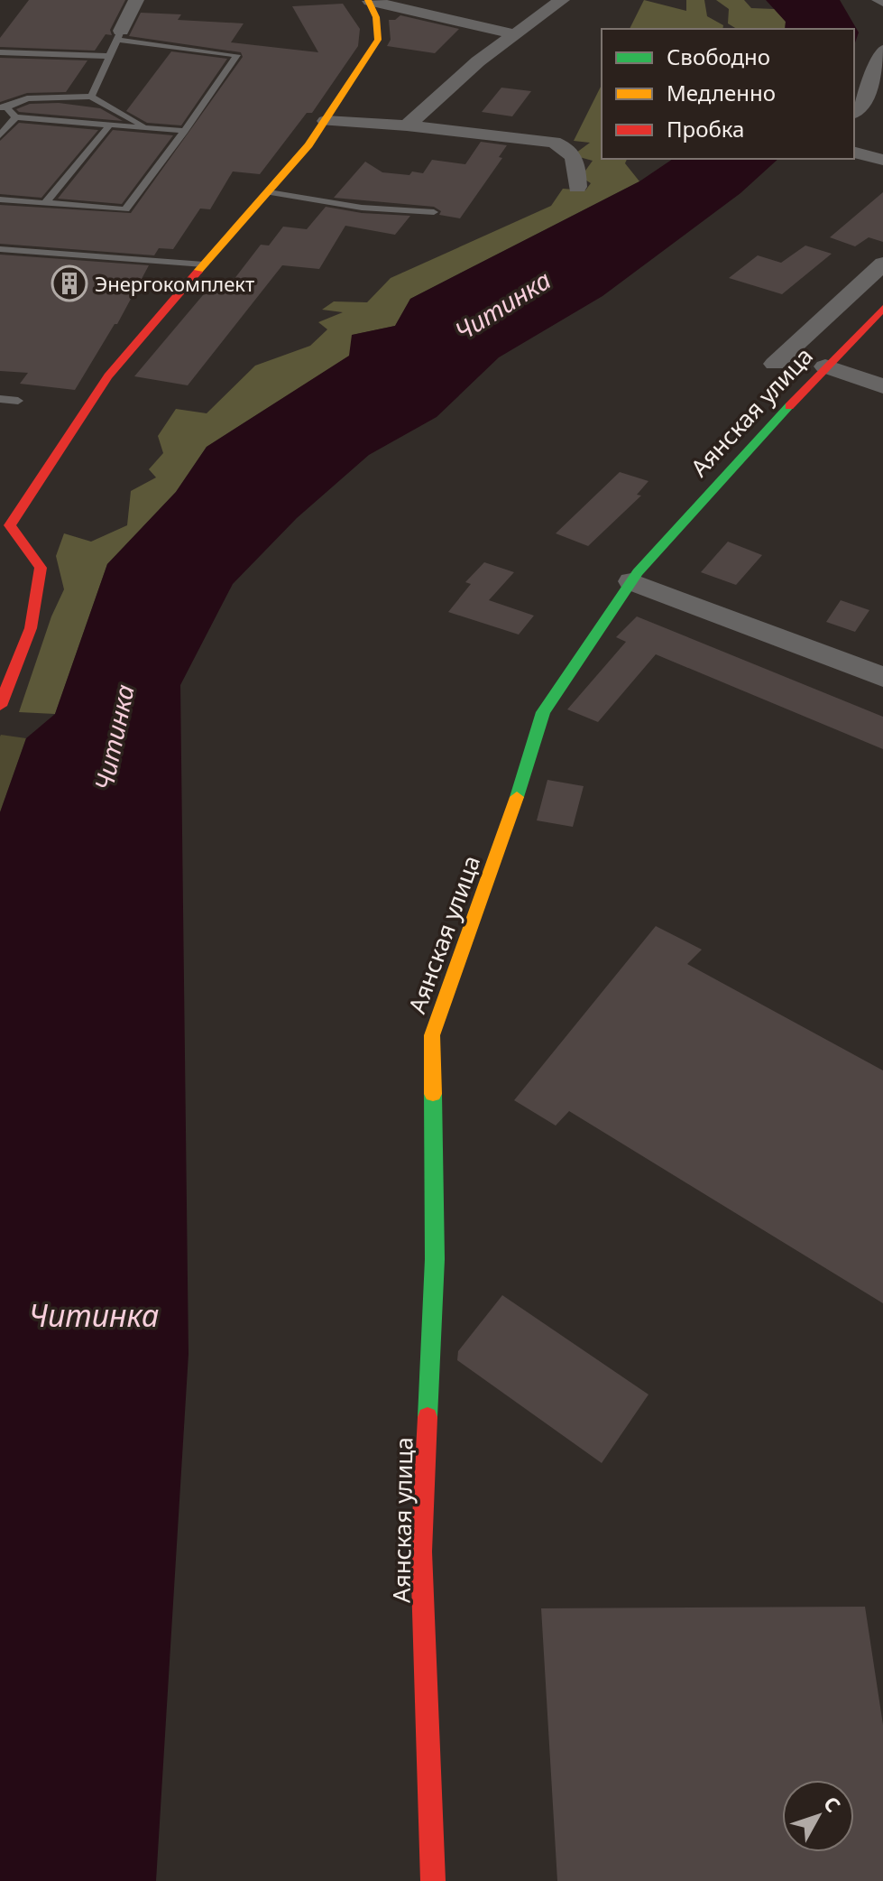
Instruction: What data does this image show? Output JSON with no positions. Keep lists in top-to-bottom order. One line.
{"streets":{"street":["Аянская улица"]},"water":["Читинка"],"places":{"building":["Энергокомплект"]},"legend":["Свободно","Медленно","Пробка"],"north":"top right"}
